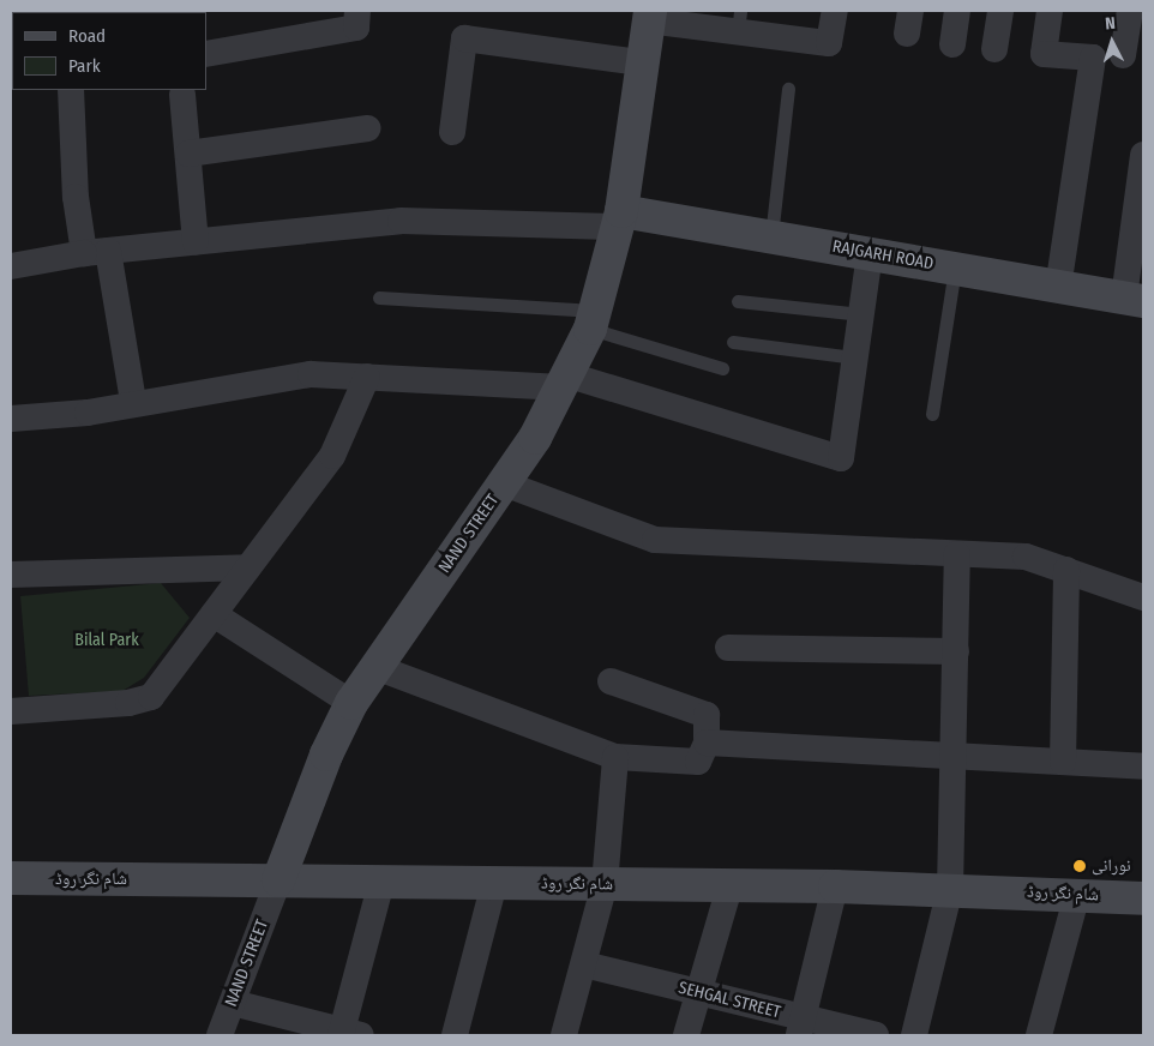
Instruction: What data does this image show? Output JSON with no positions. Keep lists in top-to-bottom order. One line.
{"streets":{"street":["RAJGARH ROAD","NAND STREET","شام نگر روڈ","SEHGAL STREET"]},"crossings":[["RAJGARH ROAD","NAND STREET"],["NAND STREET","شام نگر روڈ"]],"parks":["Bilal Park"],"places":["نورانی"],"legend":["Road","Park"],"north":"top"}
